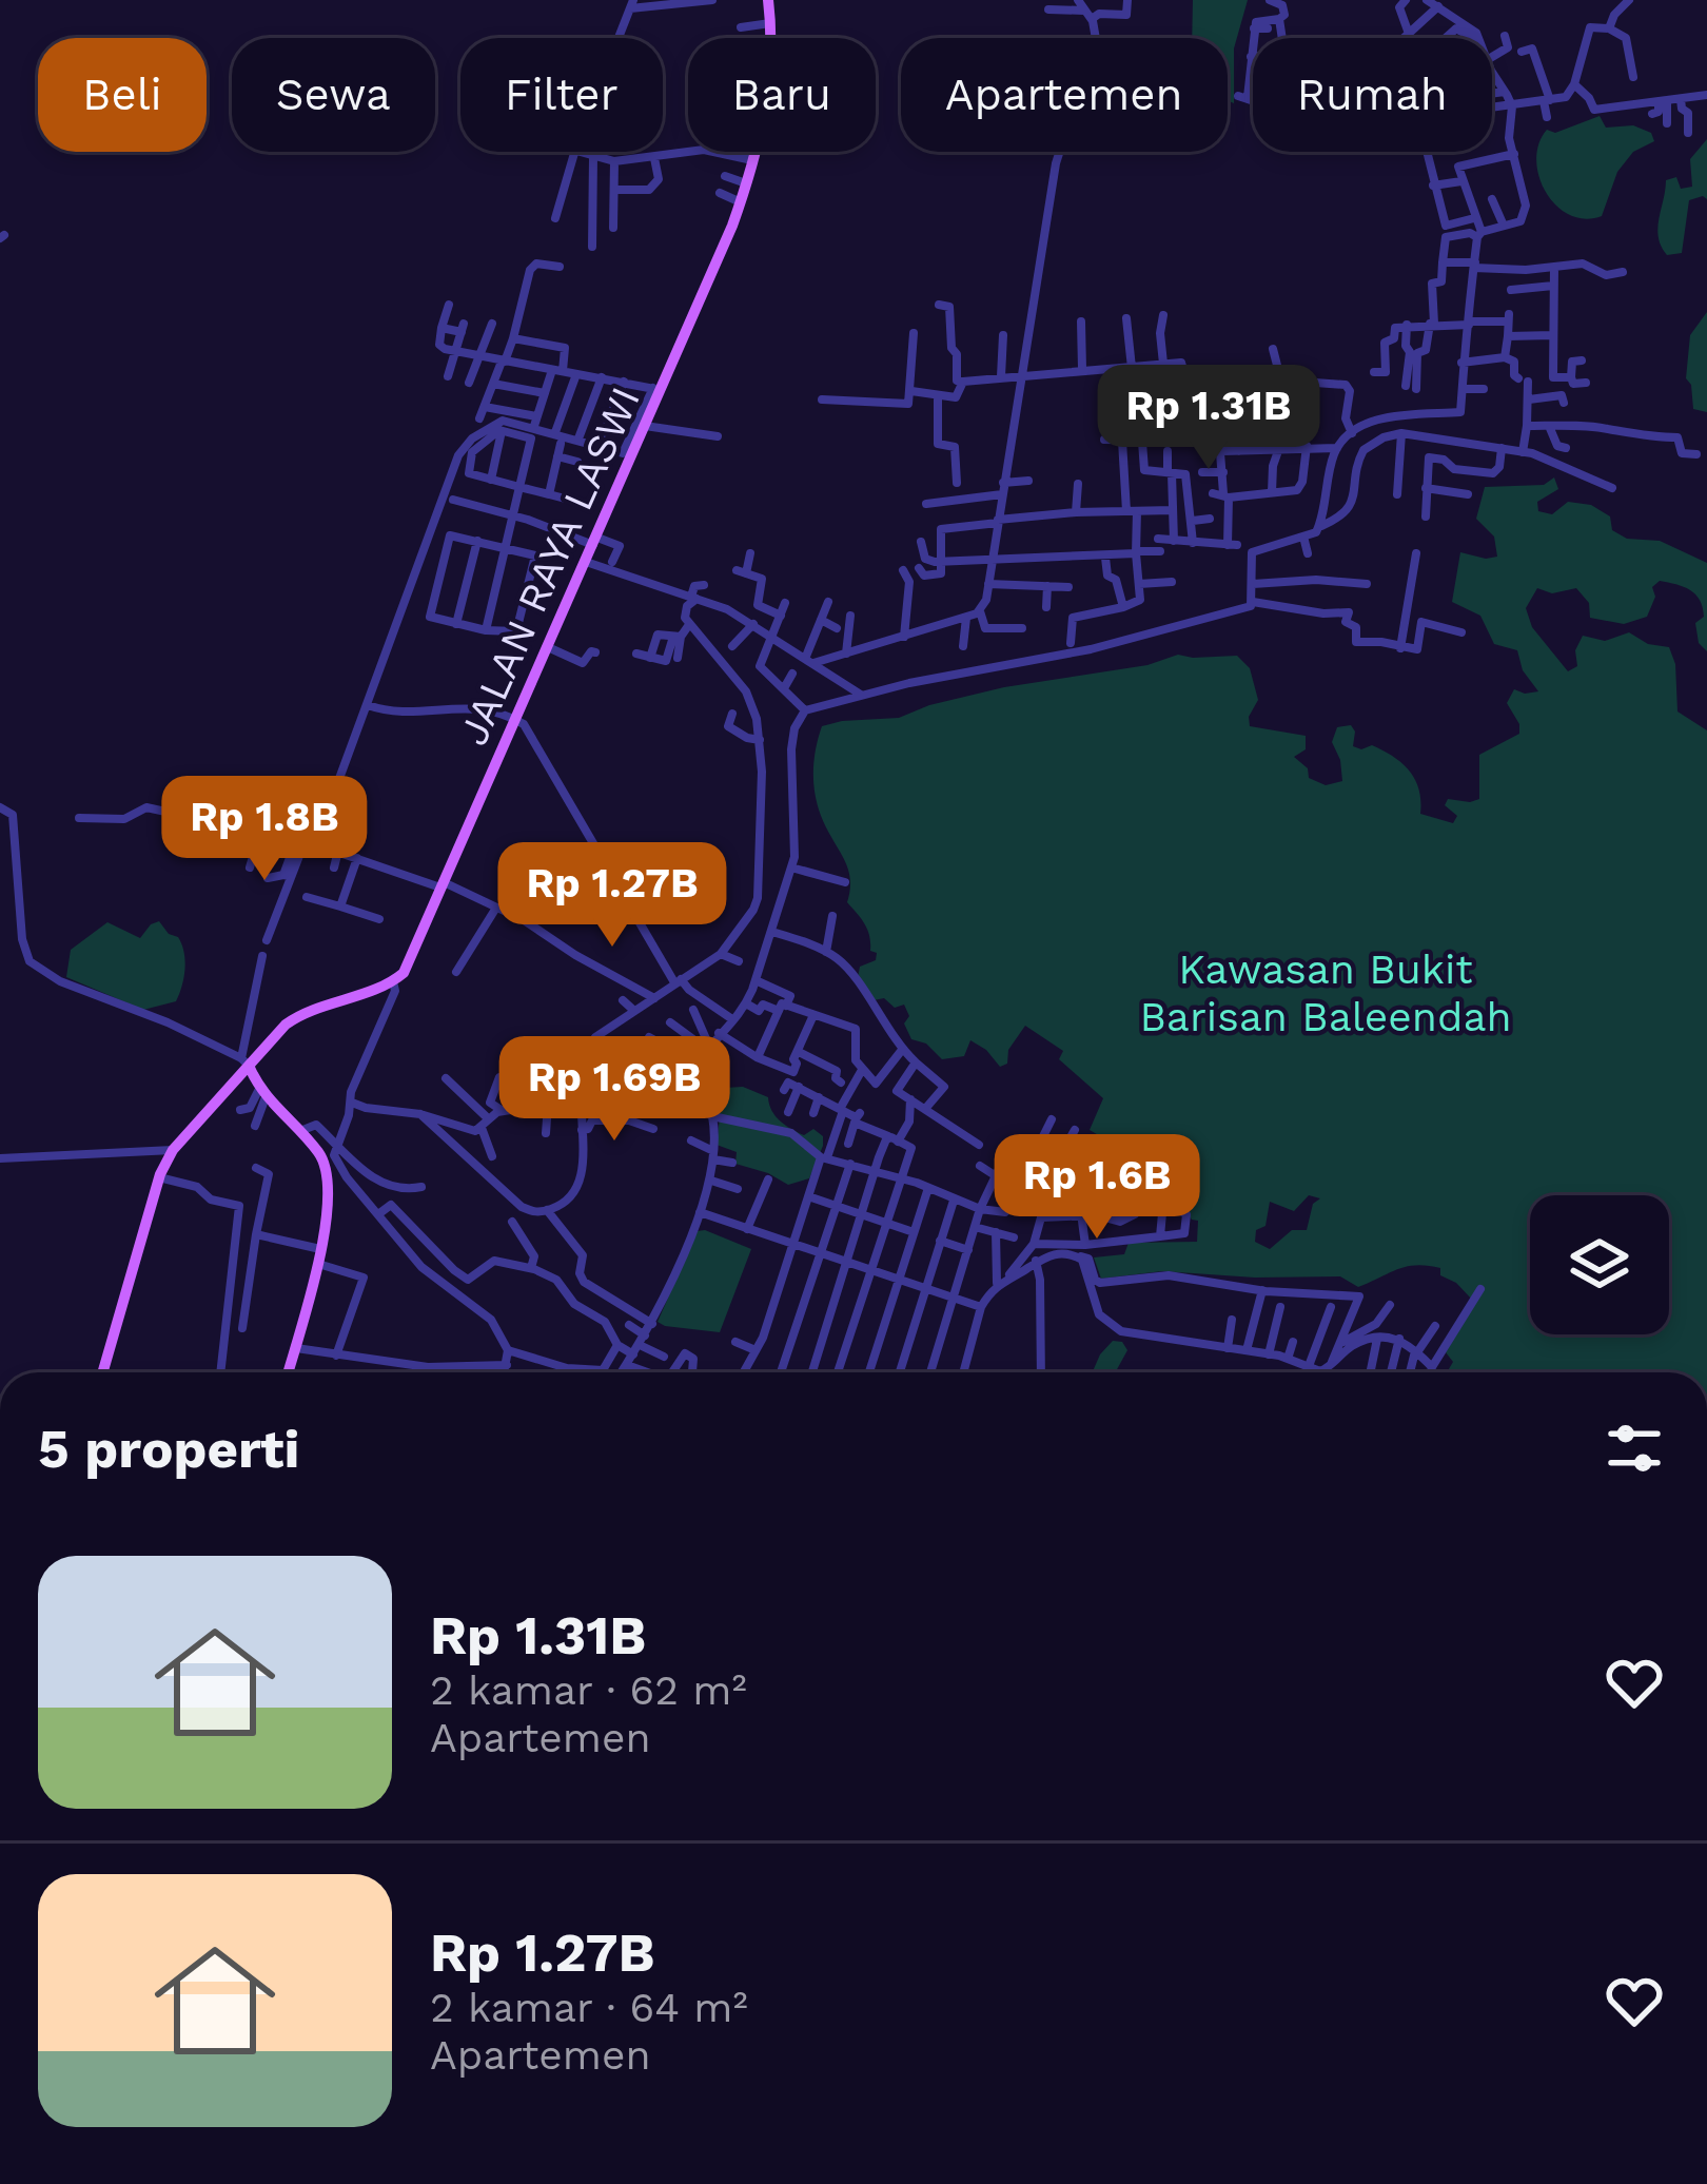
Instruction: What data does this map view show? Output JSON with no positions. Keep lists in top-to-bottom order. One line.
{"streets":{"main road":["JALAN RAYA LASWI"]},"parks":["Kawasan Bukit Barisan Baleendah"],"page":{"chip":["Beli","Sewa","Filter","Baru","Apartemen","Rumah"],"price":["Rp 1.31B","Rp 1.8B","Rp 1.27B","Rp 1.69B","Rp 1.6B"],"heading":"5 properti","list":[{"name":"Rp 1.31B","note":"2 kamar · 62 m² · Apartemen"},{"name":"Rp 1.27B","note":"2 kamar · 64 m² · Apartemen"}]}}
